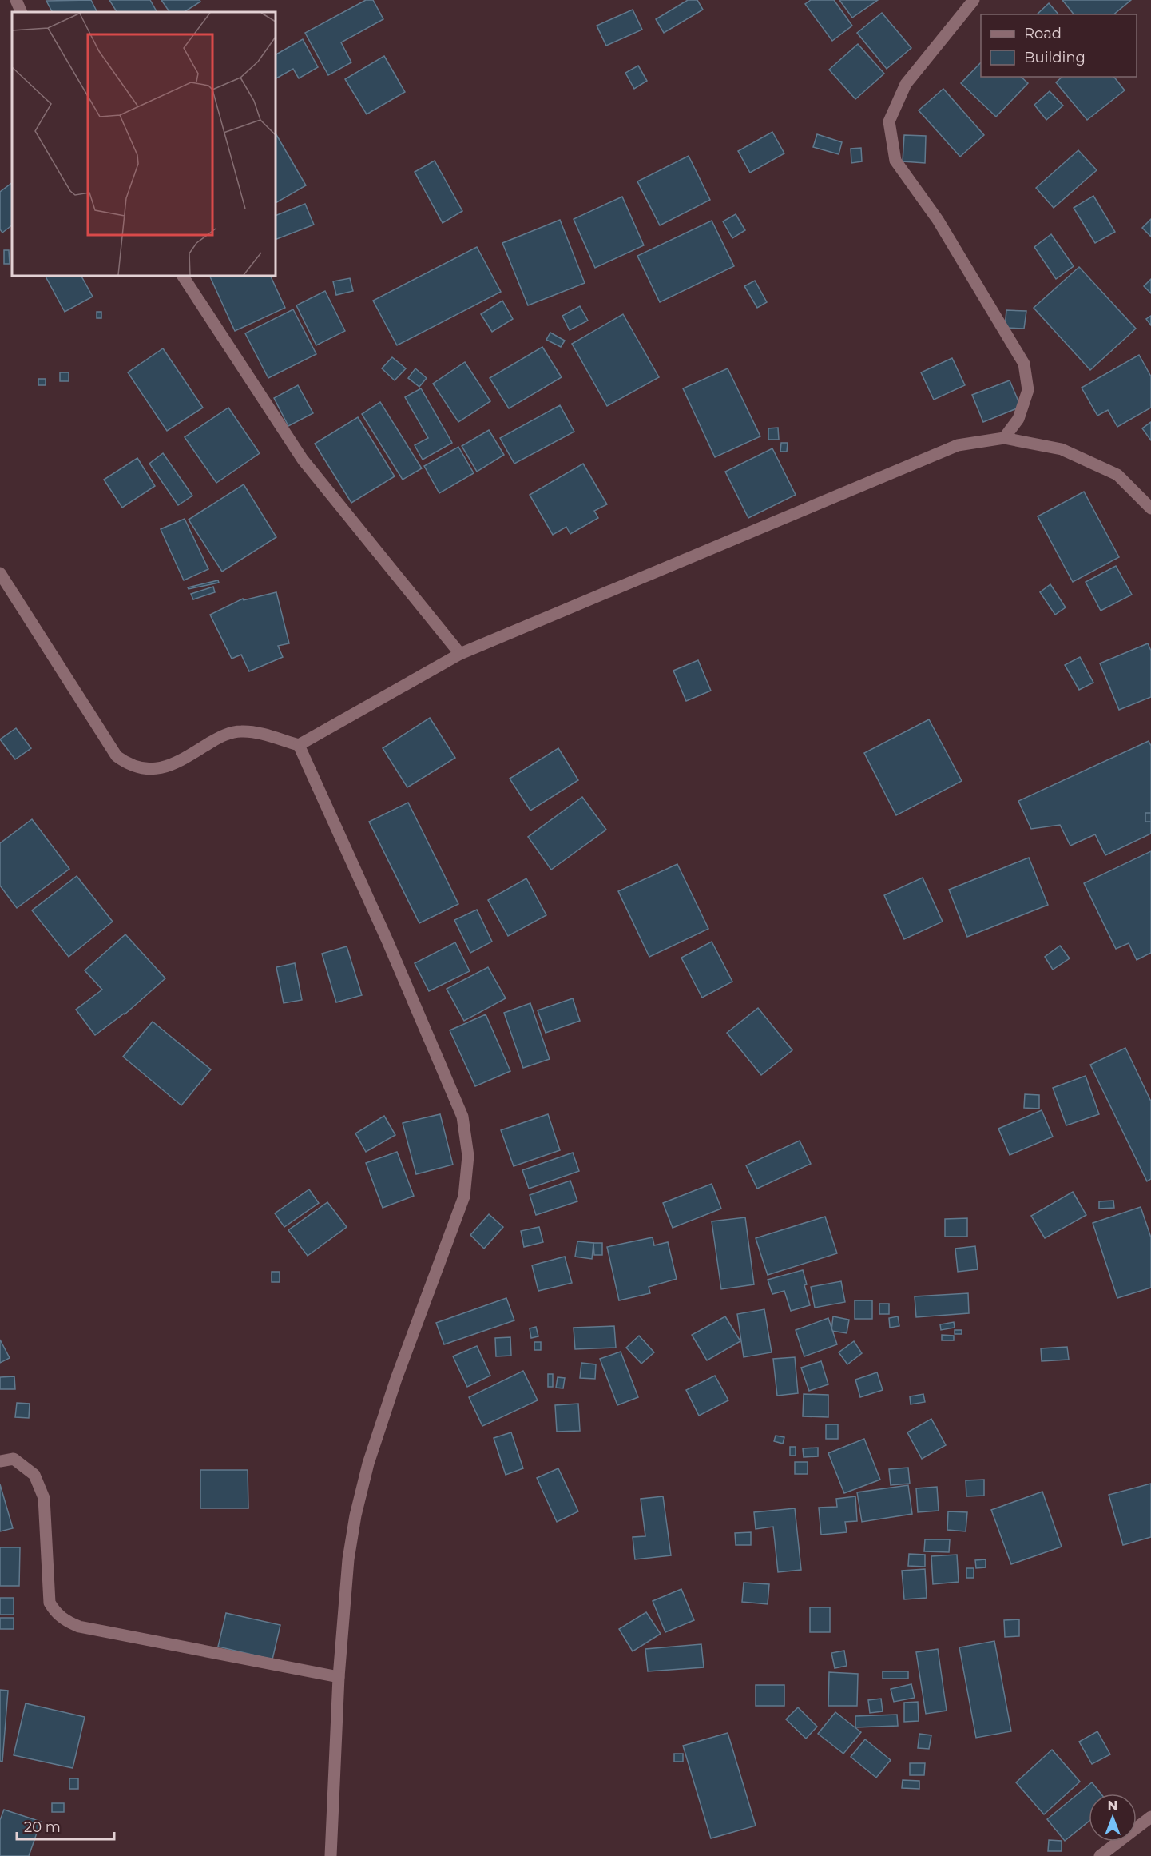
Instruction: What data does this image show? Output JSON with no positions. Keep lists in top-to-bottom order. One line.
{"legend":["Road","Building"],"scale_bar":"20 m","north":"top"}
